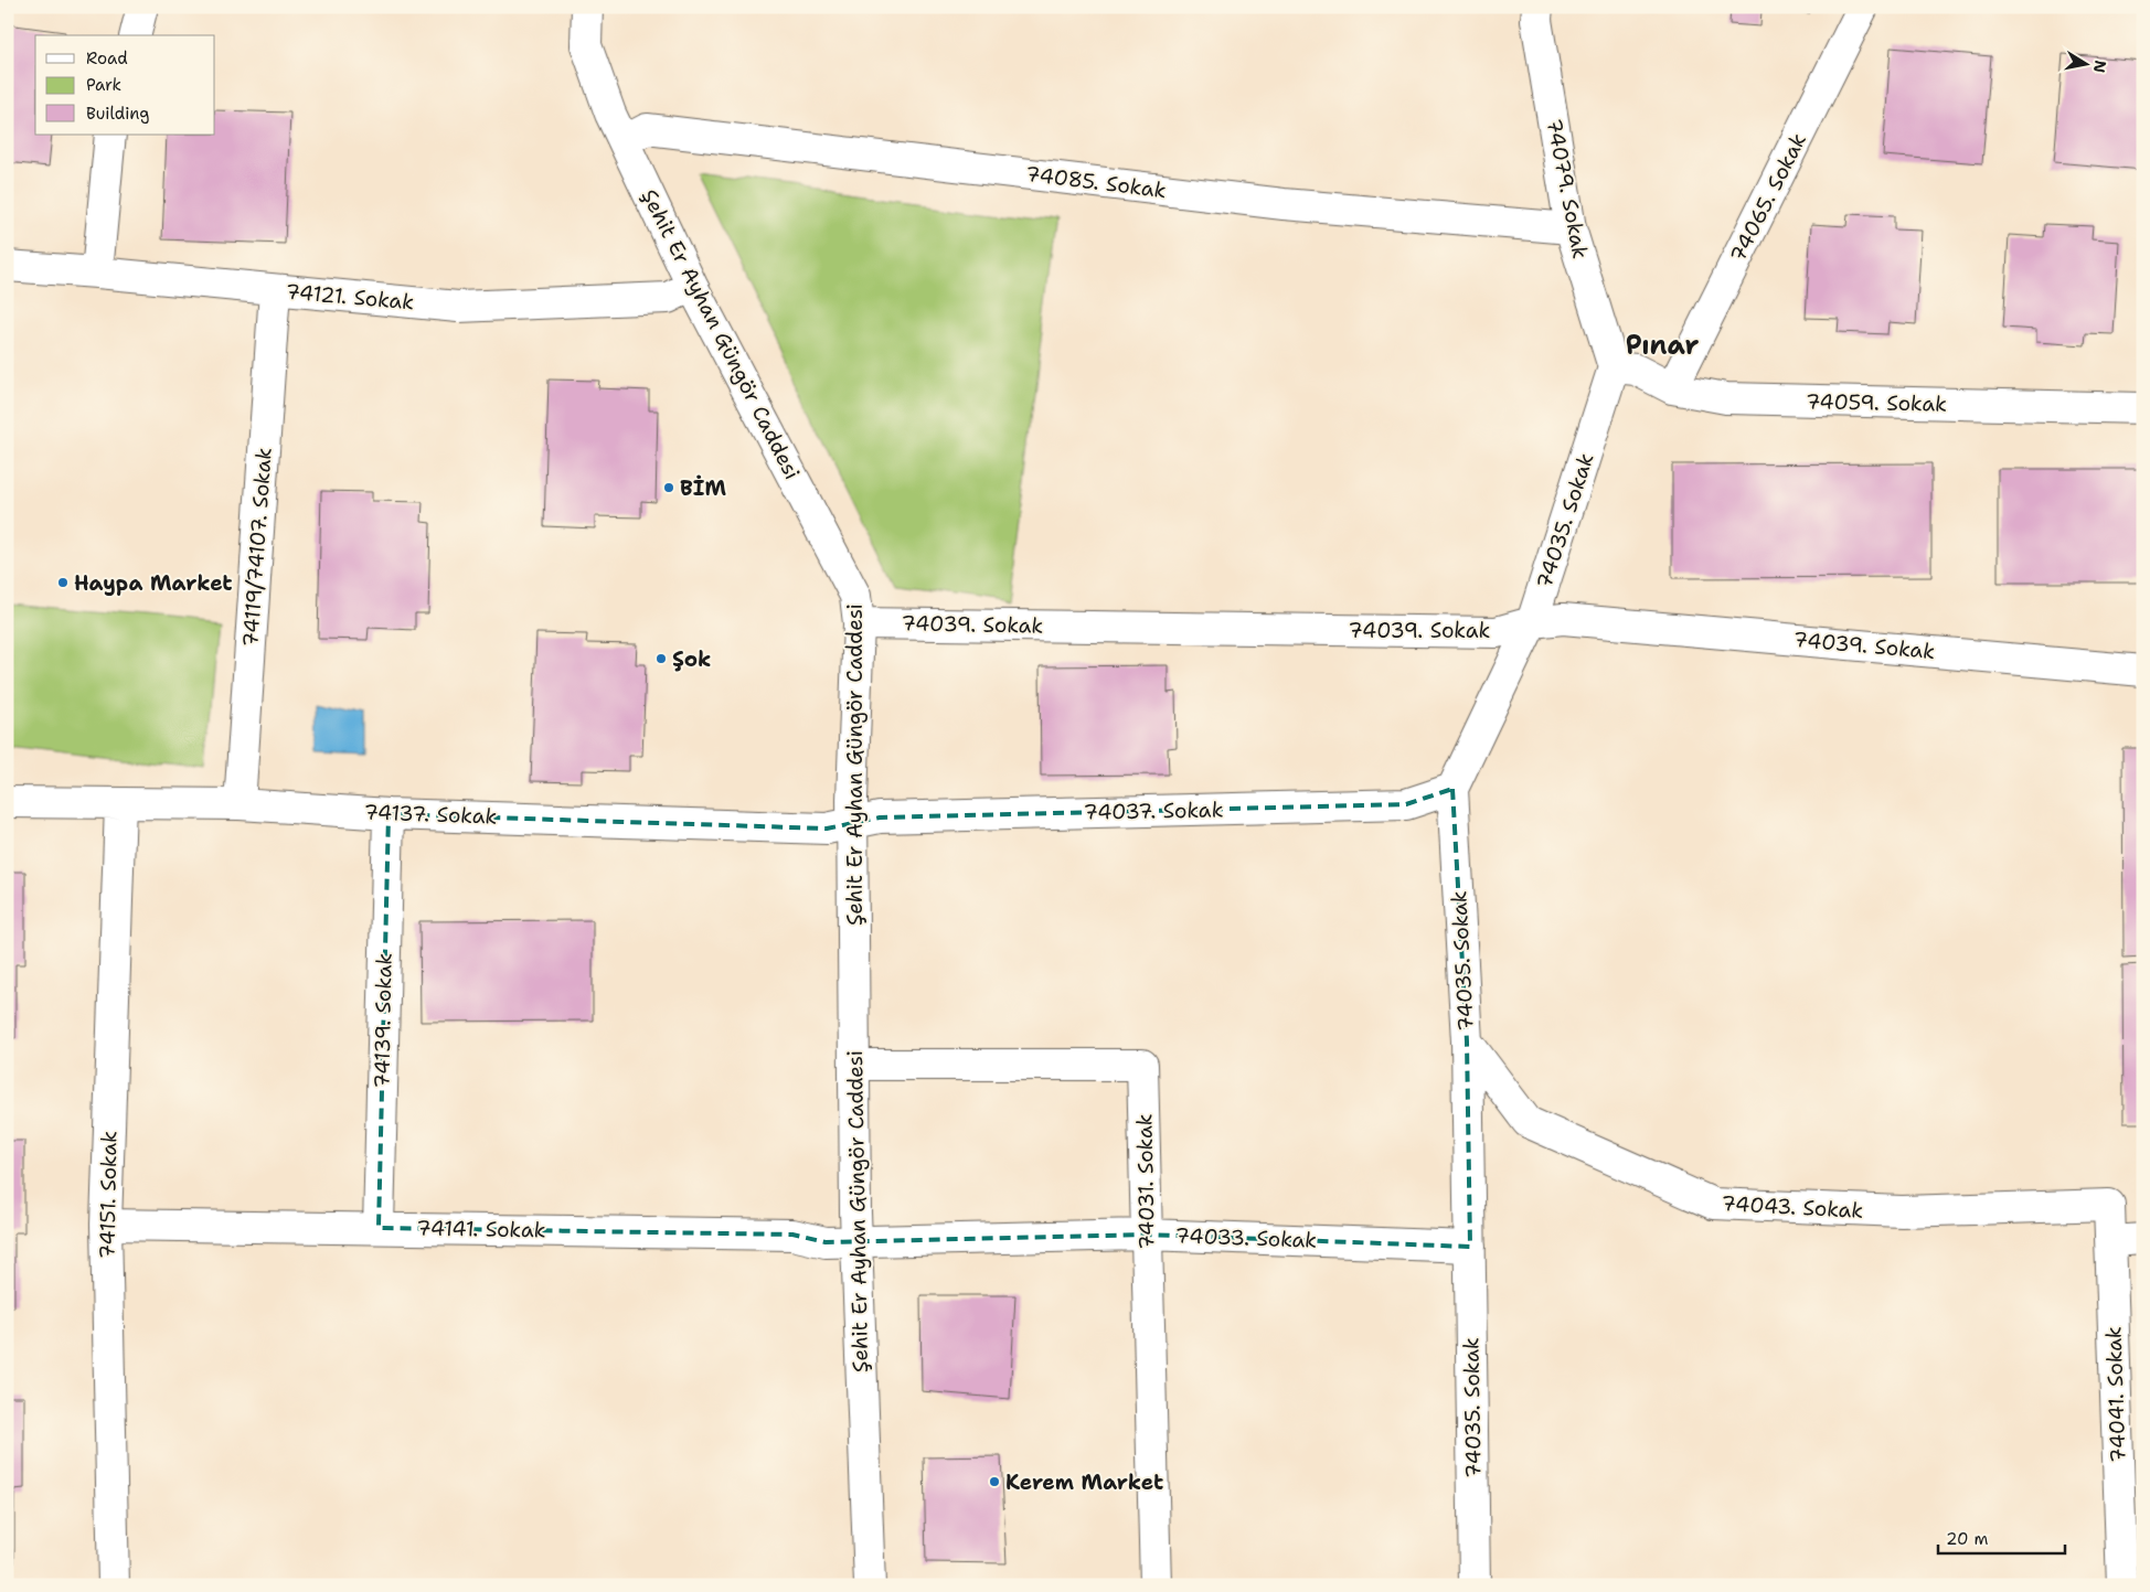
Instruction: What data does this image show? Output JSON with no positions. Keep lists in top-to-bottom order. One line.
{"streets":{"street":["74085. Sokak","74079. Sokak","74065. Sokak","74121. Sokak","Şehit Er Ayhan Güngör Caddesi","74059. Sokak","74035. Sokak","74119/74107. Sokak","74039. Sokak","74037. Sokak","74137. Sokak","74139. Sokak","74031. Sokak","74151. Sokak","74043. Sokak","74141. Sokak","74033. Sokak","74041. Sokak"]},"crossings":[["74085. Sokak","74079. Sokak"],["74085. Sokak","Şehit Er Ayhan Güngör Caddesi"],["74079. Sokak","74059. Sokak"],["74079. Sokak","74035. Sokak"],["74065. Sokak","74059. Sokak"],["74121. Sokak","Şehit Er Ayhan Güngör Caddesi"],["74121. Sokak","74119/74107. Sokak"],["Şehit Er Ayhan Güngör Caddesi","74039. Sokak"],["Şehit Er Ayhan Güngör Caddesi","74037. Sokak"],["Şehit Er Ayhan Güngör Caddesi","74137. Sokak"],["Şehit Er Ayhan Güngör Caddesi","74031. Sokak"],["Şehit Er Ayhan Güngör Caddesi","74141. Sokak"],["Şehit Er Ayhan Güngör Caddesi","74033. Sokak"],["74059. Sokak","74035. Sokak"],["74035. Sokak","74039. Sokak"],["74035. Sokak","74037. Sokak"],["74035. Sokak","74043. Sokak"],["74035. Sokak","74033. Sokak"],["74119/74107. Sokak","74137. Sokak"],["74037. Sokak","74137. Sokak"],["74137. Sokak","74139. Sokak"],["74137. Sokak","74151. Sokak"],["74139. Sokak","74141. Sokak"],["74031. Sokak","74033. Sokak"],["74151. Sokak","74141. Sokak"],["74043. Sokak","74041. Sokak"],["74141. Sokak","74033. Sokak"]],"districts":["Pınar"],"places":["BİM","Haypa Market","Şok","Kerem Market"],"legend":["Road","Park","Building"],"scale_bar":"20 m","north":"right"}
